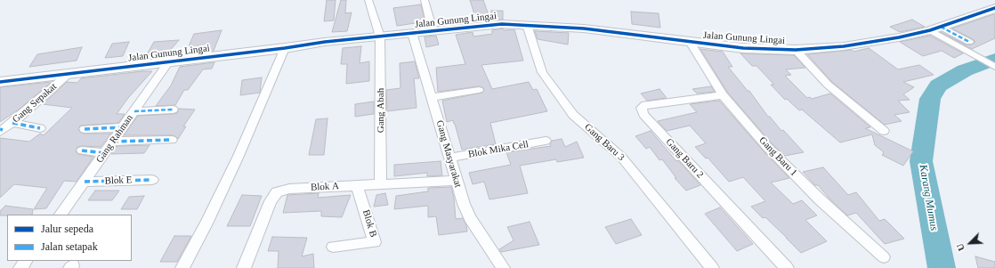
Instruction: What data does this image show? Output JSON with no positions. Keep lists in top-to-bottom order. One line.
{"streets":{"street":["Jalan Gunung Lingai","Gang Sepakat","Gang Abah","Gang Rahman","Gang Baru 3","Blok Mika Cell","Gang Masyarakat","Gang Baru 1","Gang Baru 2","Blok E","Blok A","Blok B"]},"crossings":[["Jalan Gunung Lingai","Gang Sepakat"],["Jalan Gunung Lingai","Gang Abah"],["Jalan Gunung Lingai","Gang Rahman"],["Jalan Gunung Lingai","Gang Baru 3"],["Jalan Gunung Lingai","Gang Masyarakat"],["Jalan Gunung Lingai","Gang Baru 1"],["Gang Abah","Blok A"],["Gang Rahman","Blok E"],["Blok Mika Cell","Gang Masyarakat"],["Gang Masyarakat","Blok A"],["Gang Baru 1","Gang Baru 2"],["Blok A","Blok B"]],"water":["Karang Mumus"],"legend":["Jalur sepeda","Jalan setapak"],"north":"bottom left"}
